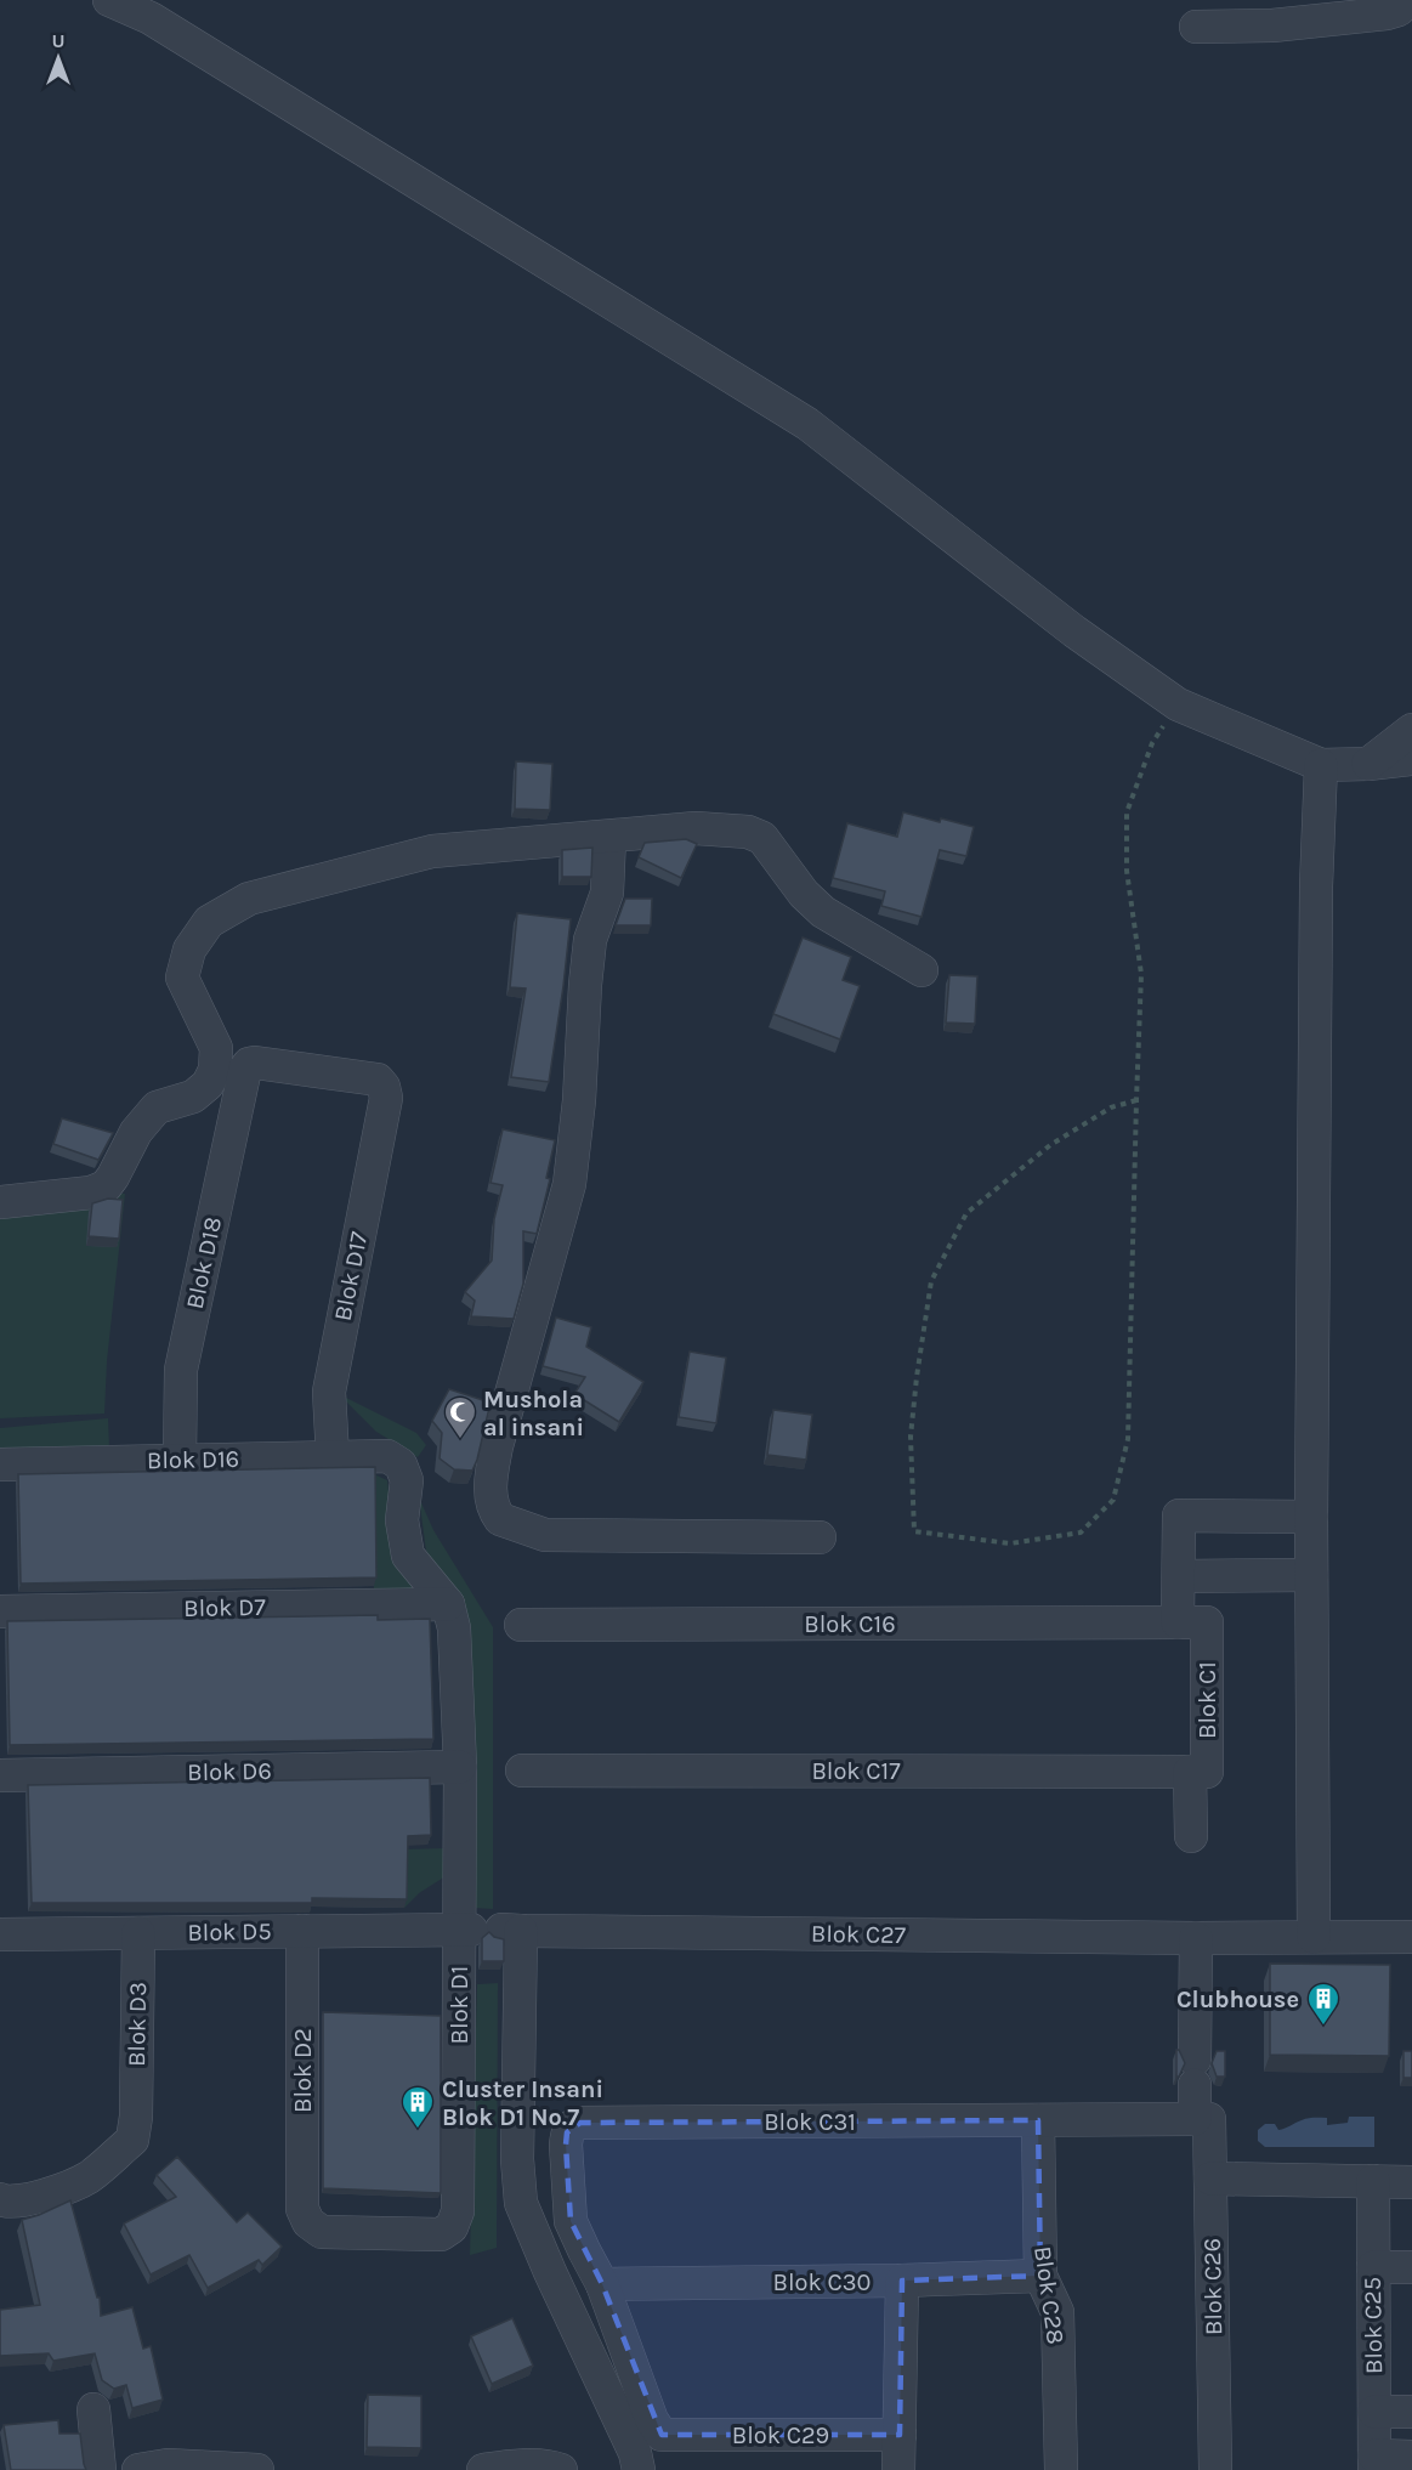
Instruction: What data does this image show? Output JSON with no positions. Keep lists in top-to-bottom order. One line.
{"streets":{"street":["Blok D18","Blok D17","Blok D16","Blok D7","Blok C16","Blok C1","Blok C17","Blok D6","Blok D5","Blok C27","Blok D1","Blok D3","Blok D2","Blok C31","Blok C30","Blok C26","Blok C28","Blok C25","Blok C29"]},"crossings":[["Blok D18","Blok D17"],["Blok D18","Blok D16"],["Blok D17","Blok D16"],["Blok D16","Blok D7"],["Blok C16","Blok C1"],["Blok C1","Blok C17"],["Blok D5","Blok C27"],["Blok D5","Blok D1"],["Blok D5","Blok D3"],["Blok D5","Blok D2"],["Blok C27","Blok D1"],["Blok D1","Blok D2"],["Blok C31","Blok C30"],["Blok C31","Blok C26"],["Blok C31","Blok C28"],["Blok C31","Blok C29"],["Blok C30","Blok C28"],["Blok C30","Blok C29"]],"places":{"mosque":["Mushola al insani"],"building":["Clubhouse","Cluster Insani Blok D1 No.7"]},"north":"top"}
